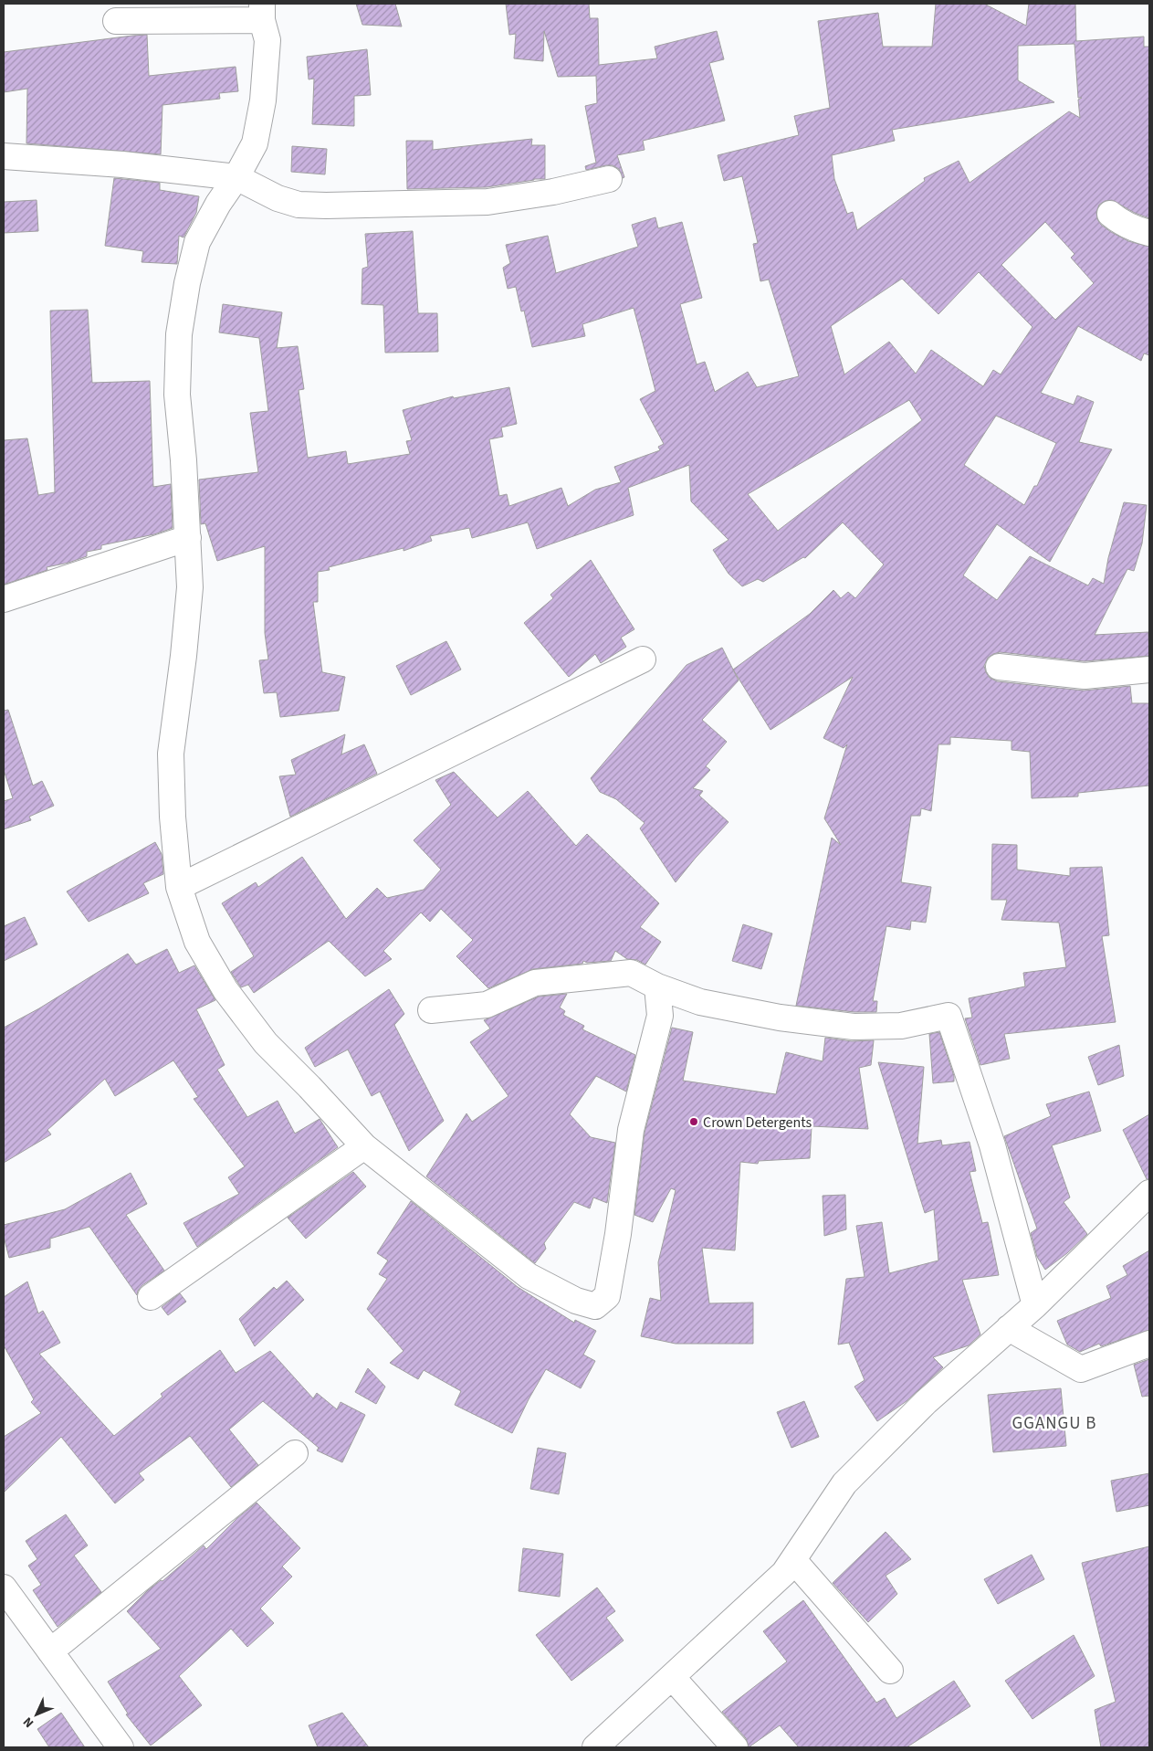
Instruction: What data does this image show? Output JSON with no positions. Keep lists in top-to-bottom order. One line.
{"districts":["GGANGU B"],"places":["Crown Detergents"],"north":"bottom left"}
